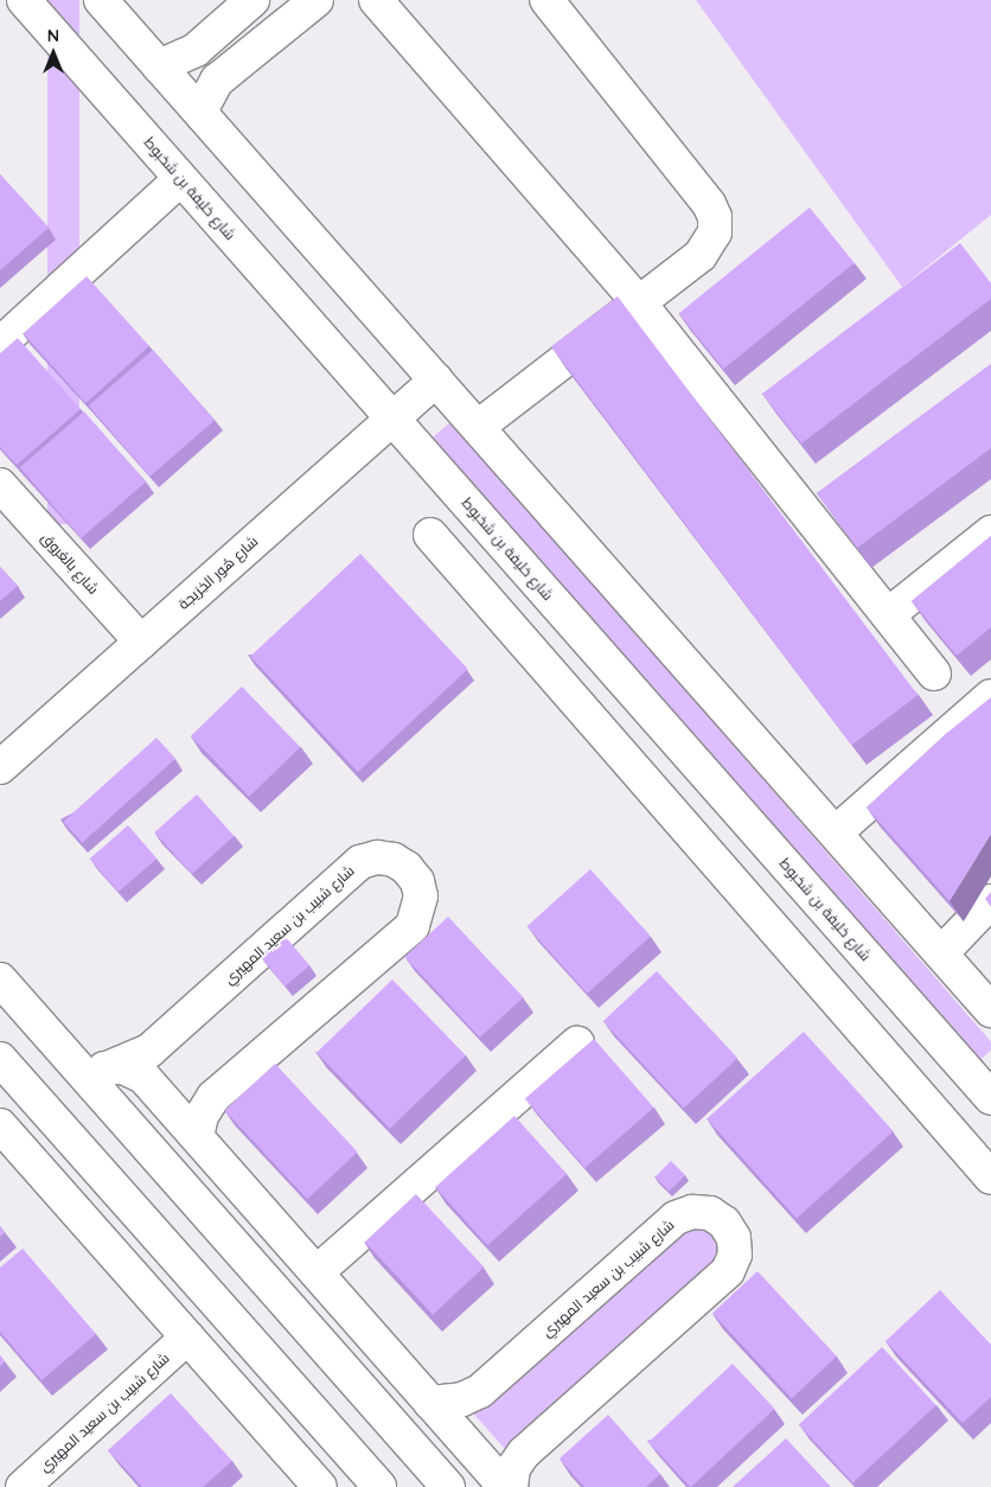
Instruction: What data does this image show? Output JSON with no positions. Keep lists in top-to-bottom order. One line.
{"streets":{"street":["شارع خليفة بن شخبوط","شارع بالعُروق","شارع هُور الخِرَيجة","شارع شبيب بن سعيد المهيري"]},"crossings":[["شارع خليفة بن شخبوط","شارع هُور الخِرَيجة"],["شارع بالعُروق","شارع هُور الخِرَيجة"]],"north":"top"}
